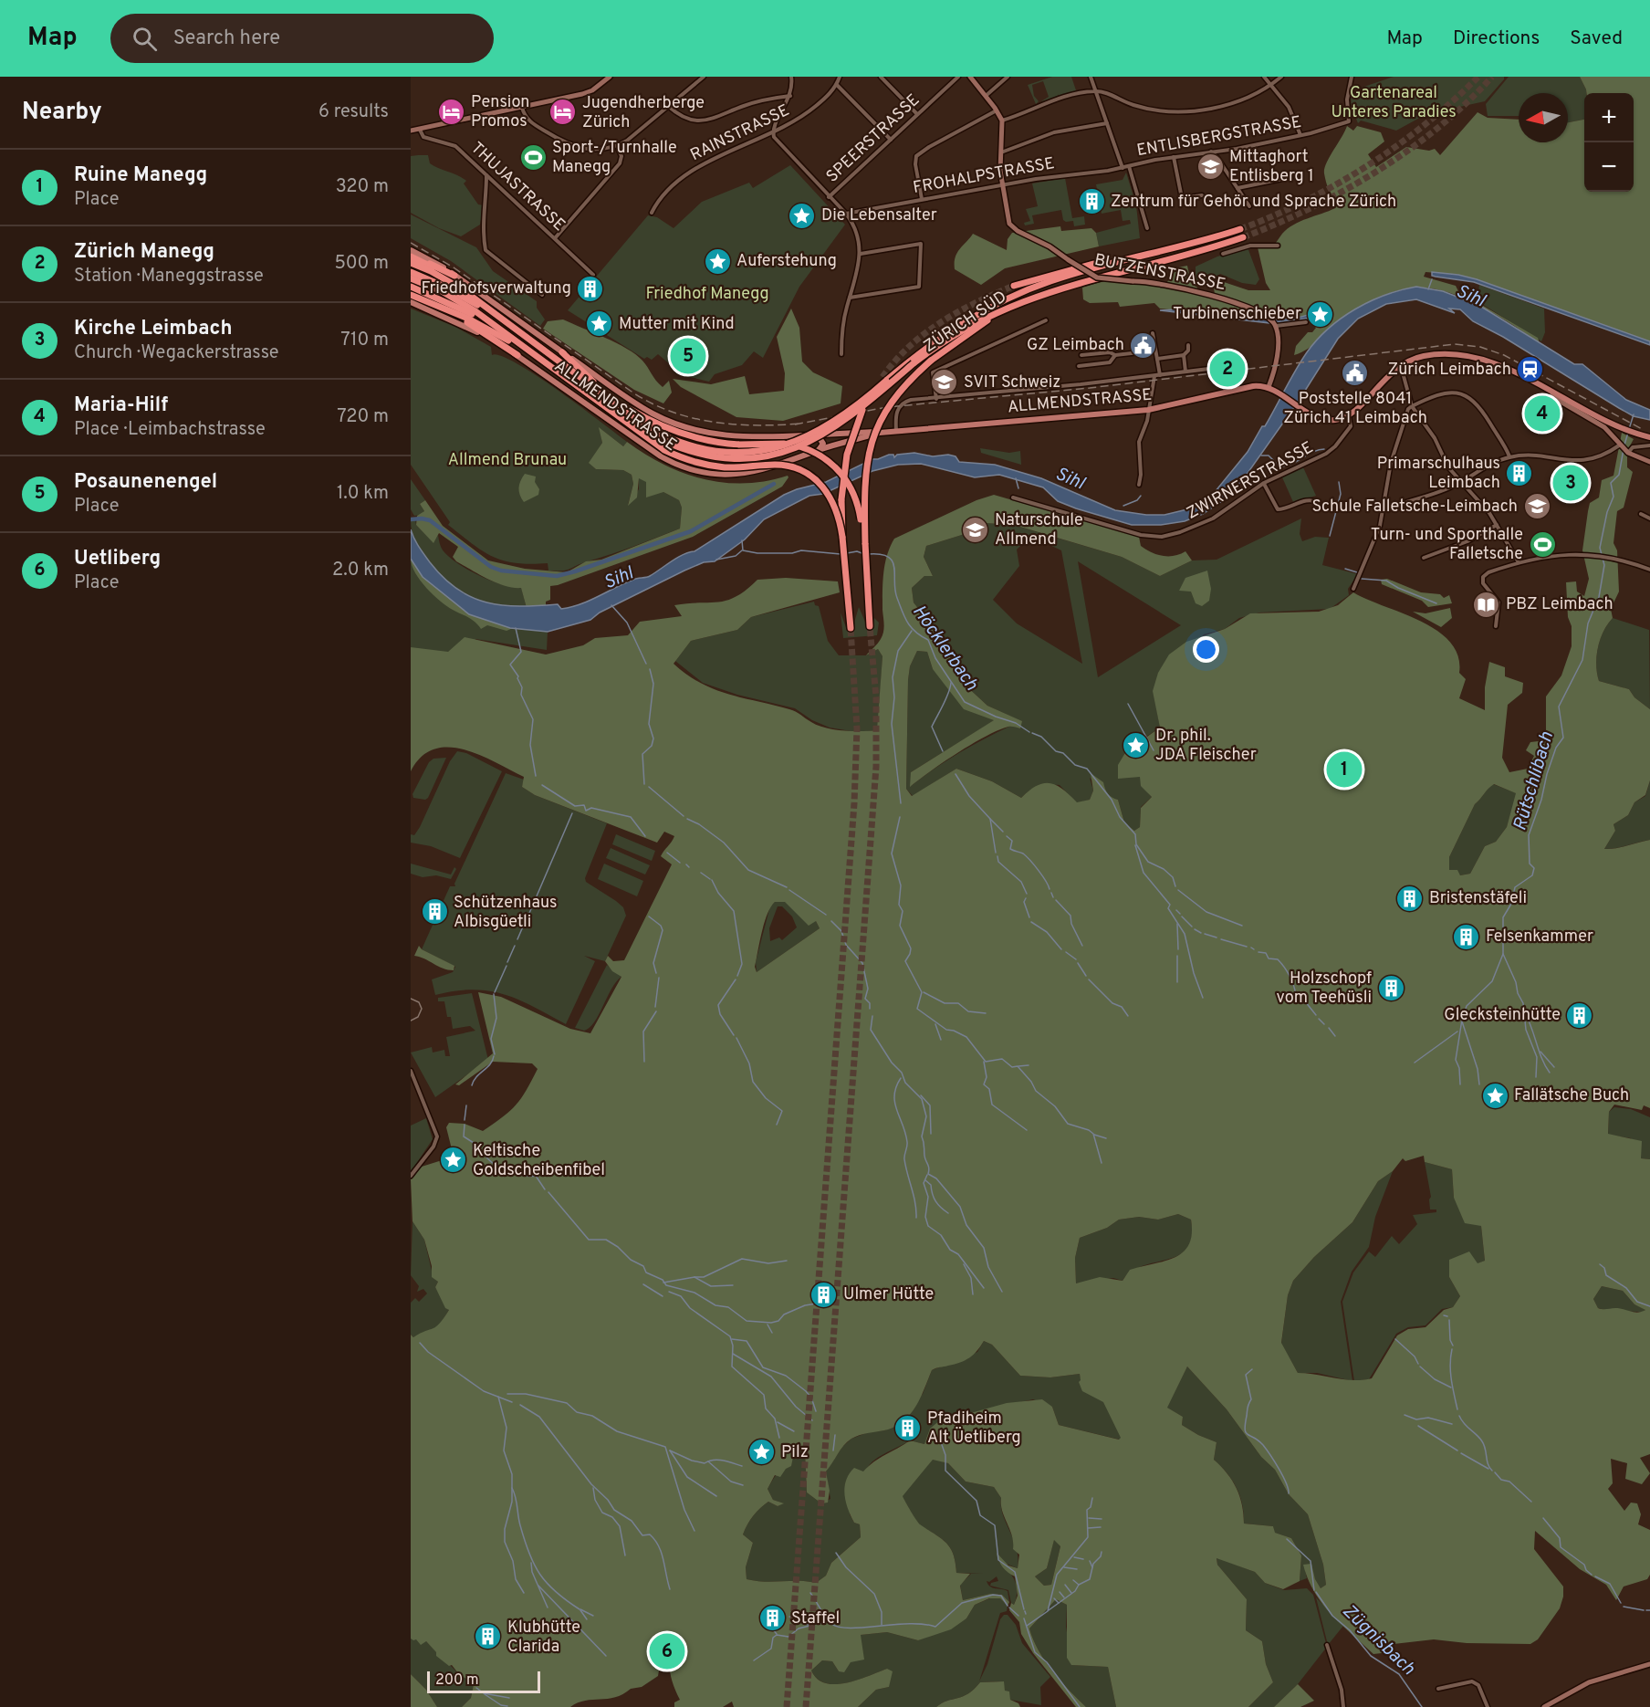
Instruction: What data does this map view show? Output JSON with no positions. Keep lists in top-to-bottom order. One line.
{"streets":{"highway":["ZÜRICH SÜD"],"main road":["BUTZENSTRASSE","ALLMENDSTRASSE"],"street":["RAINSTRASSE","ENTLISBERGSTRASSE","SPEERSTRASSE","FROHALPSTRASSE","THUJASTRASSE","ZWIRNERSTRASSE"]},"crossings":[["ENTLISBERGSTRASSE","FROHALPSTRASSE"],["FROHALPSTRASSE","BUTZENSTRASSE"]],"water":["Sihl","Höcklerbach","Rütschlibach","Zügnisbach"],"parks":["Gartenareal Unteres Paradies","Friedhof Manegg","Allmend Brunau"],"places":{"hotel":["Pension Promos","Jugendherberge Zürich"],"sports":["Sport-/Turnhalle Manegg","Turn- und Sporthalle Falletsche"],"school or university":["Mittaghort Entlisberg 1","SVIT Schweiz","Schule Falletsche-Leimbach","Naturschule Allmend"],"building":["Zentrum für Gehör und Sprache Zürich","Friedhofsverwaltung","Primarschulhaus Leimbach","Bristenstäfeli","Schützenhaus Albisgüetli","Felsenkammer","Holzschopf vom Teehüsli","Glecksteinhütte","Ulmer Hütte","Pfadiheim Alt Üetliberg","Staffel","Klubhütte Clarida"],"place":["Die Lebensalter","Auferstehung","Turbinenschieber","Mutter mit Kind","Dr. phil. JDA Fleischer","Fallätsche Buch","Keltische Goldscheibenfibel","Pilz"],"public building":["GZ Leimbach","Poststelle 8041 Zürich 41 Leimbach"],"station":["Zürich Leimbach"],"library":["PBZ Leimbach"]},"scale_bar":"200 m","north":"left","page":{"header":"Map","search":"Search here","nav":["Map","Directions","Saved"],"heading":["Nearby","6 results"],"map_buttons":["+","−"],"list":[{"mark":"1","name":"Ruine Manegg","note":"Place","value":"320 m"},{"mark":"2","name":"Zürich Manegg","note":"Station · Maneggstrasse","value":"500 m"},{"mark":"3","name":"Kirche Leimbach","note":"Church · Wegackerstrasse","value":"710 m"},{"mark":"4","name":"Maria-Hilf","note":"Place · Leimbachstrasse","value":"720 m"},{"mark":"5","name":"Posaunenengel","note":"Place","value":"1.0 km"},{"mark":"6","name":"Uetliberg","note":"Place","value":"2.0 km"}],"pins":["5","2","4","3","1","6"],"scale":"200 m"}}
